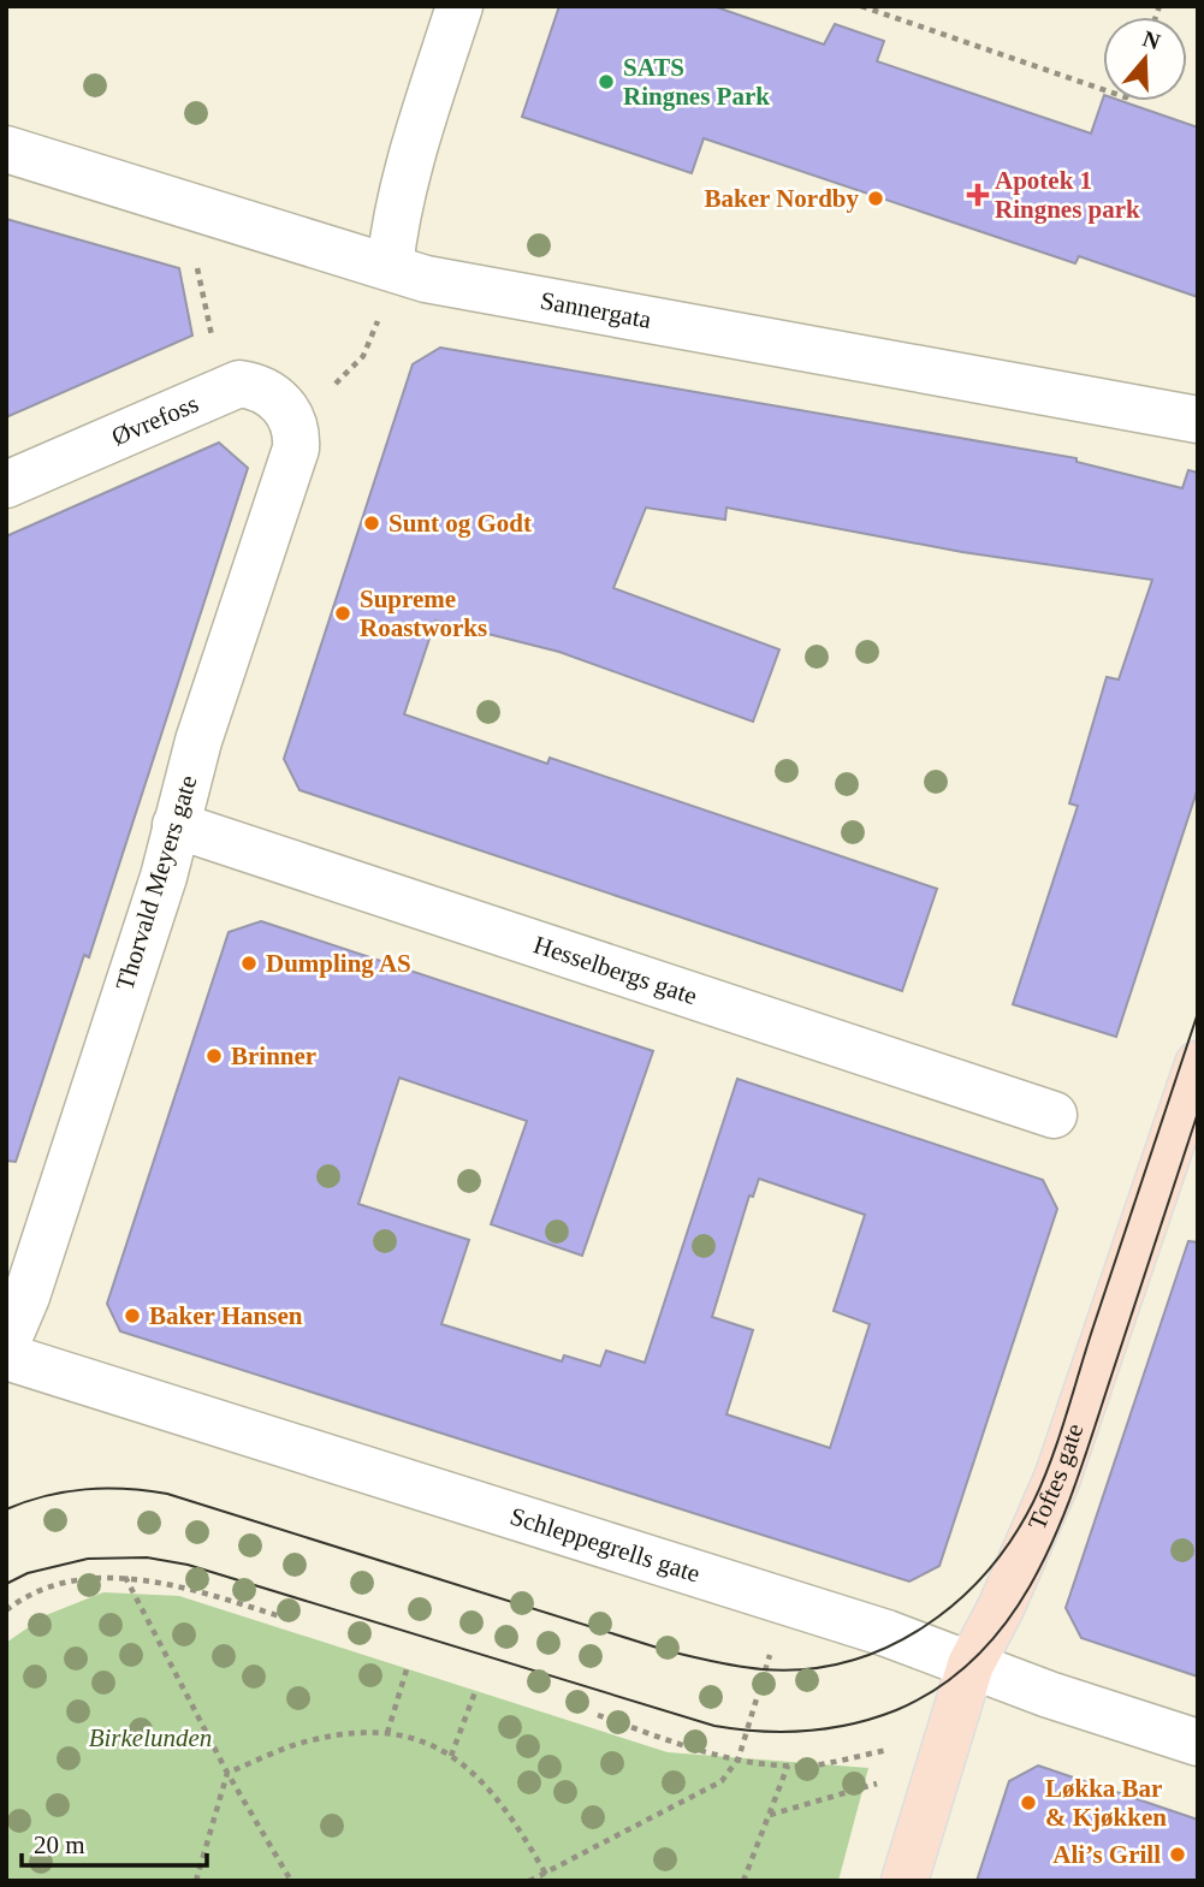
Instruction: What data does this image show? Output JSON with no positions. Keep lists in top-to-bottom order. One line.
{"streets":{"main road":["Toftes gate"],"street":["Sannergata","Øvrefoss","Thorvald Meyers gate","Hesselbergs gate","Schleppegrells gate"]},"crossings":[["Øvrefoss","Thorvald Meyers gate"],["Thorvald Meyers gate","Hesselbergs gate"],["Toftes gate","Schleppegrells gate"]],"parks":["Birkelunden"],"places":{"other":["SATS Ringnes Park","Baker Nordby","Sunt og Godt","Supreme Roastworks","Dumpling AS","Brinner","Baker Hansen","Løkka Bar & Kjøkken","Ali’s Grill"],"health":["Apotek 1 Ringnes park"]},"scale_bar":"20 m","north":"top"}
